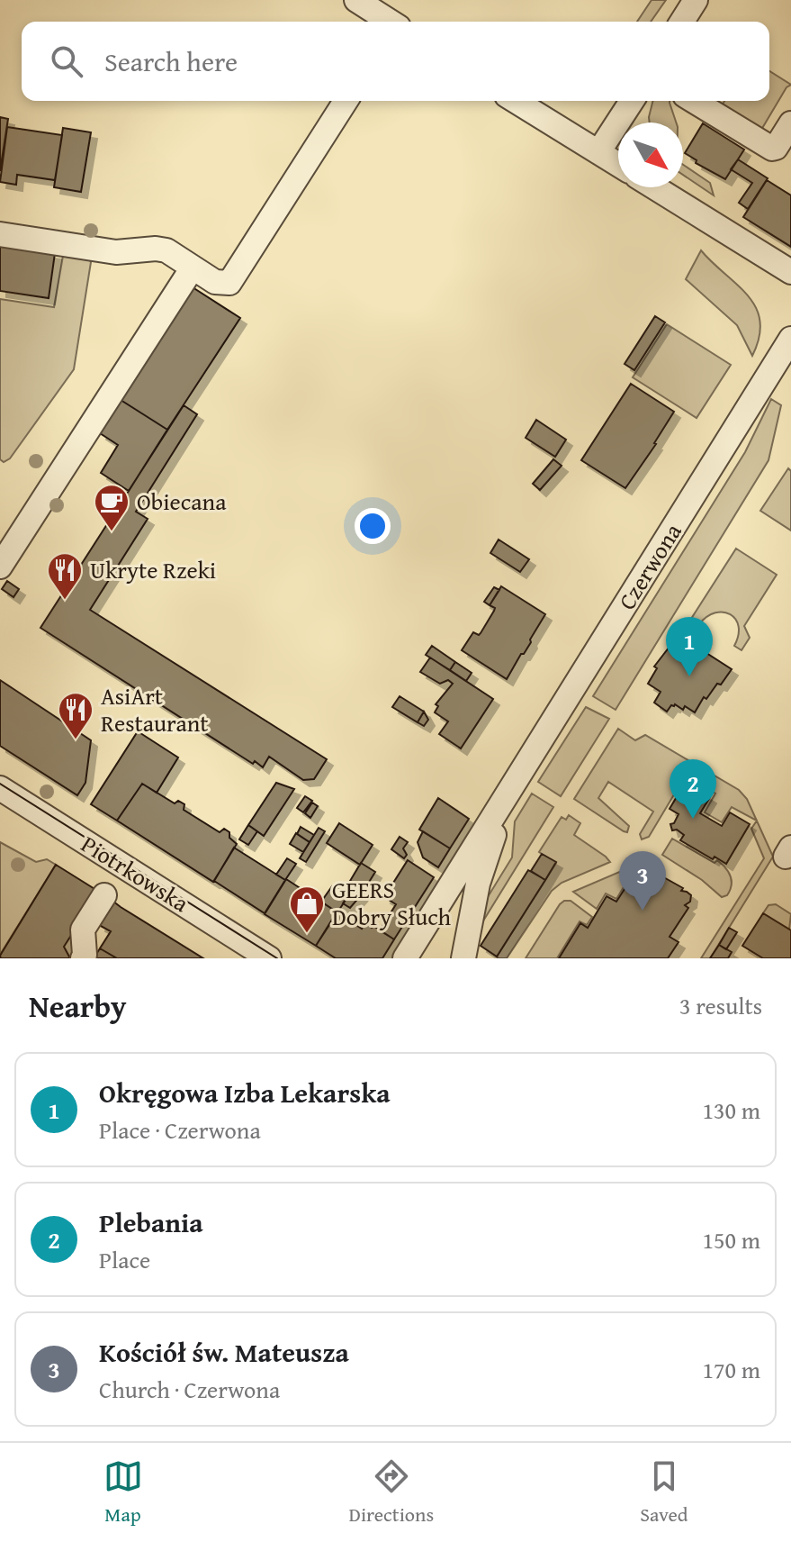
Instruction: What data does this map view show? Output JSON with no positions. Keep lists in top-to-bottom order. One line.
{"streets":{"street":["Czerwona","Piotrkowska"]},"places":{"cafe":["Obiecana"],"restaurant":["Ukryte Rzeki","AsiArt Restaurant"],"shop":["GEERS Dobry Słuch"]},"north":"bottom right","page":{"search":"Search here","pins":["1","2","3"],"heading":["Nearby","3 results"],"list":[{"mark":"1","name":"Okręgowa Izba Lekarska","note":"Place · Czerwona","value":"130 m"},{"mark":"2","name":"Plebania","note":"Place","value":"150 m"},{"mark":"3","name":"Kościół św. Mateusza","note":"Church · Czerwona","value":"170 m"}],"nav":["Map","Directions","Saved"]}}
